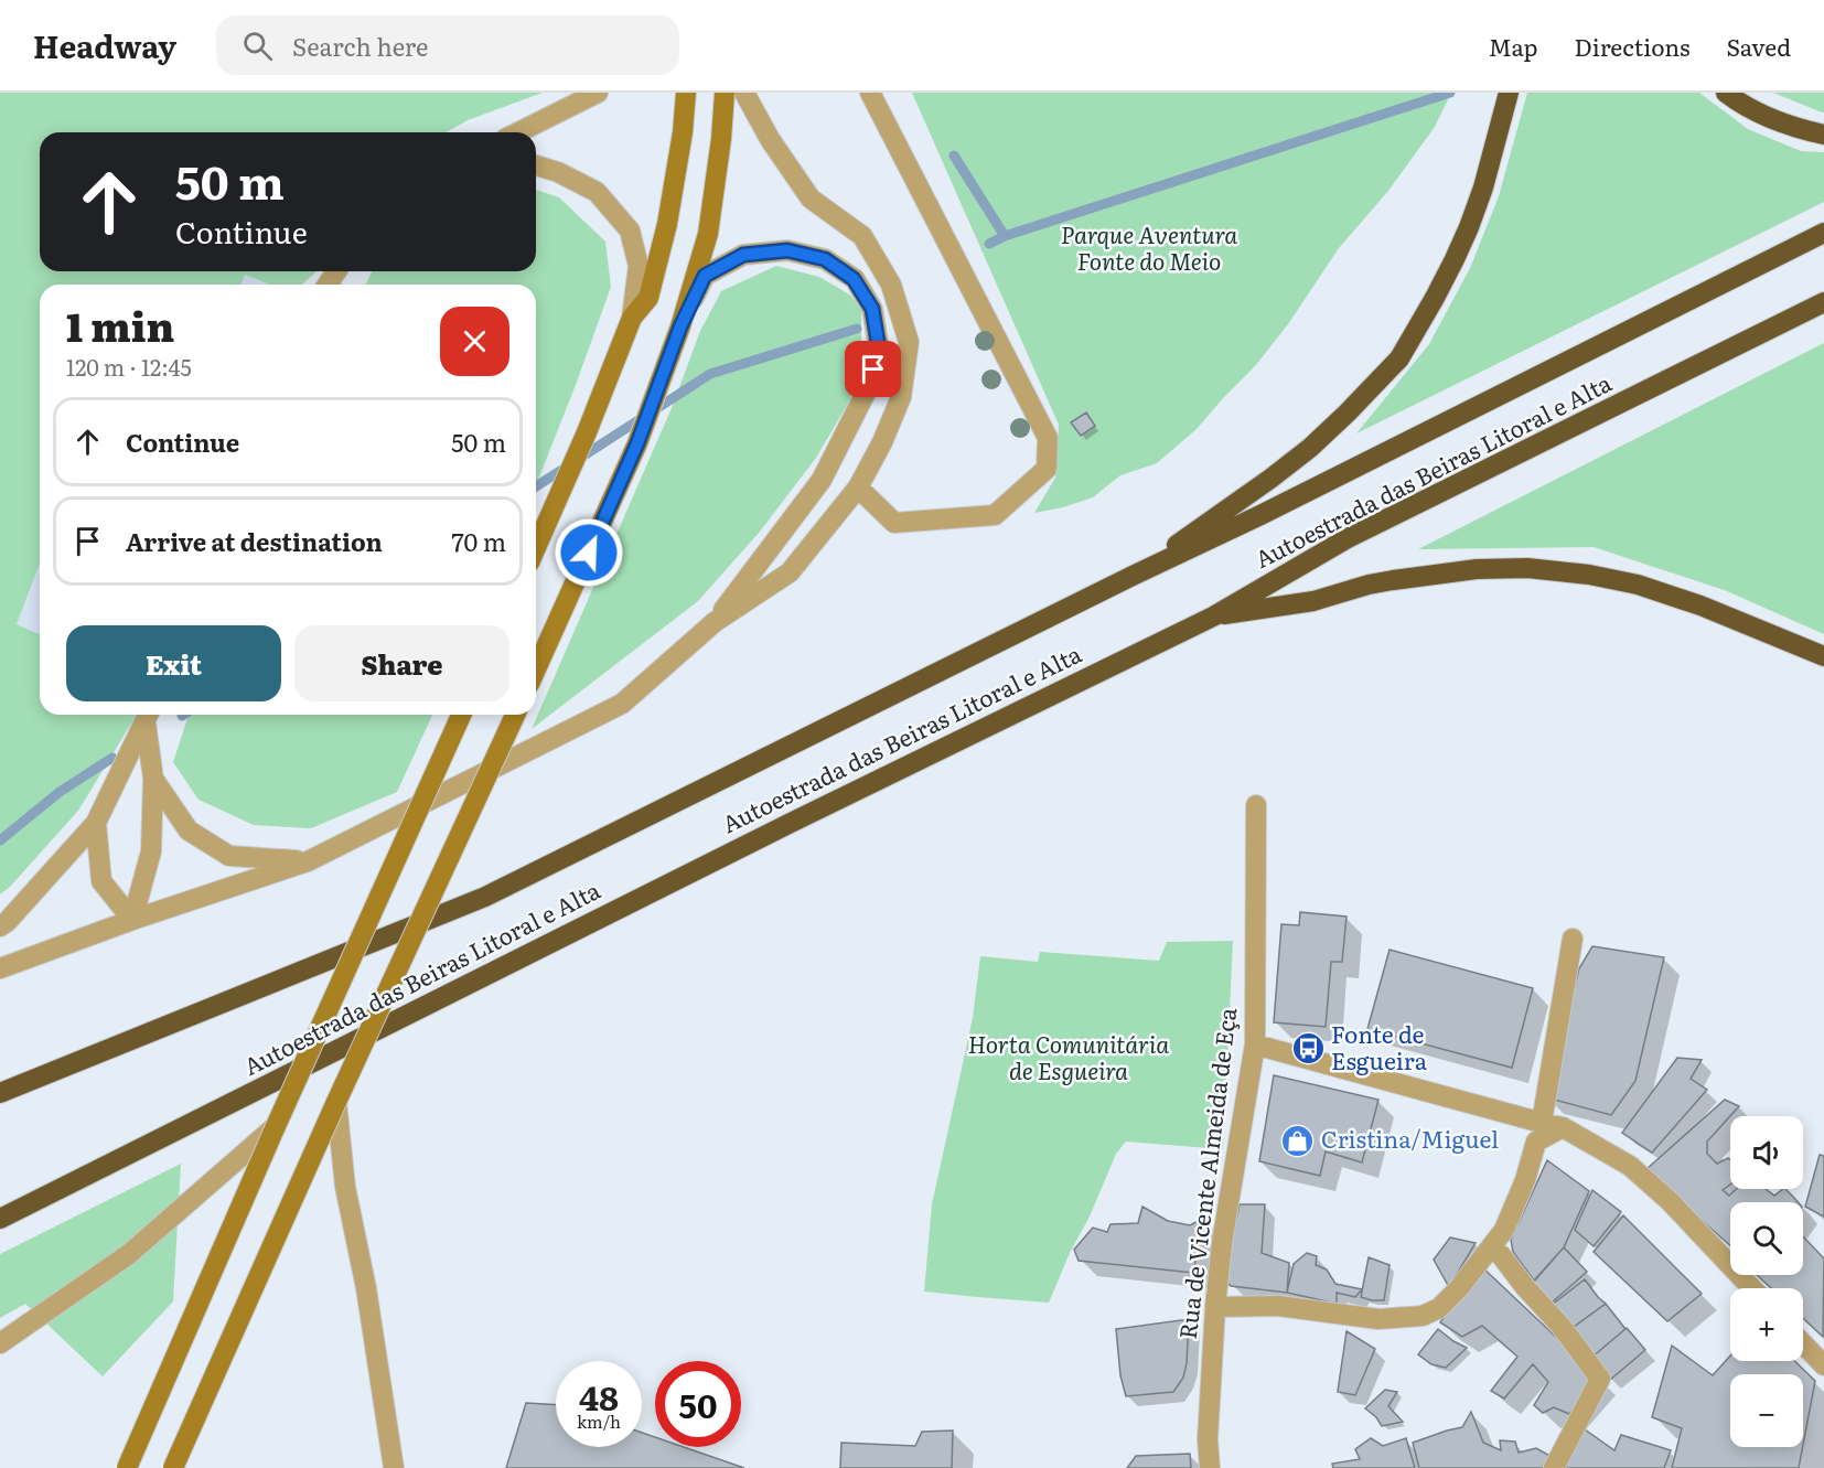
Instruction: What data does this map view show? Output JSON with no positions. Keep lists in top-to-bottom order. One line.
{"streets":{"highway":["Autoestrada das Beiras Litoral e Alta"],"street":["Rua de Vicente Almeida de Eça"]},"parks":["Parque Aventura Fonte do Meio","Horta Comunitária de Esgueira"],"places":{"bus stop":["Fonte de Esgueira"],"shop":["Cristina/Miguel"]},"page":{"header":"Headway","search":"Search here","nav":["Map","Directions","Saved"],"turn":["50 m","Continue"],"heading":["1 min","120 m · 12:45"],"list":[{"name":"Continue","value":"50 m"},{"name":"Arrive at destination","value":"70 m"}],"buttons":["Exit","Share"],"map_buttons":["+","−"],"speed":"48 km/h","limit":"50"}}
